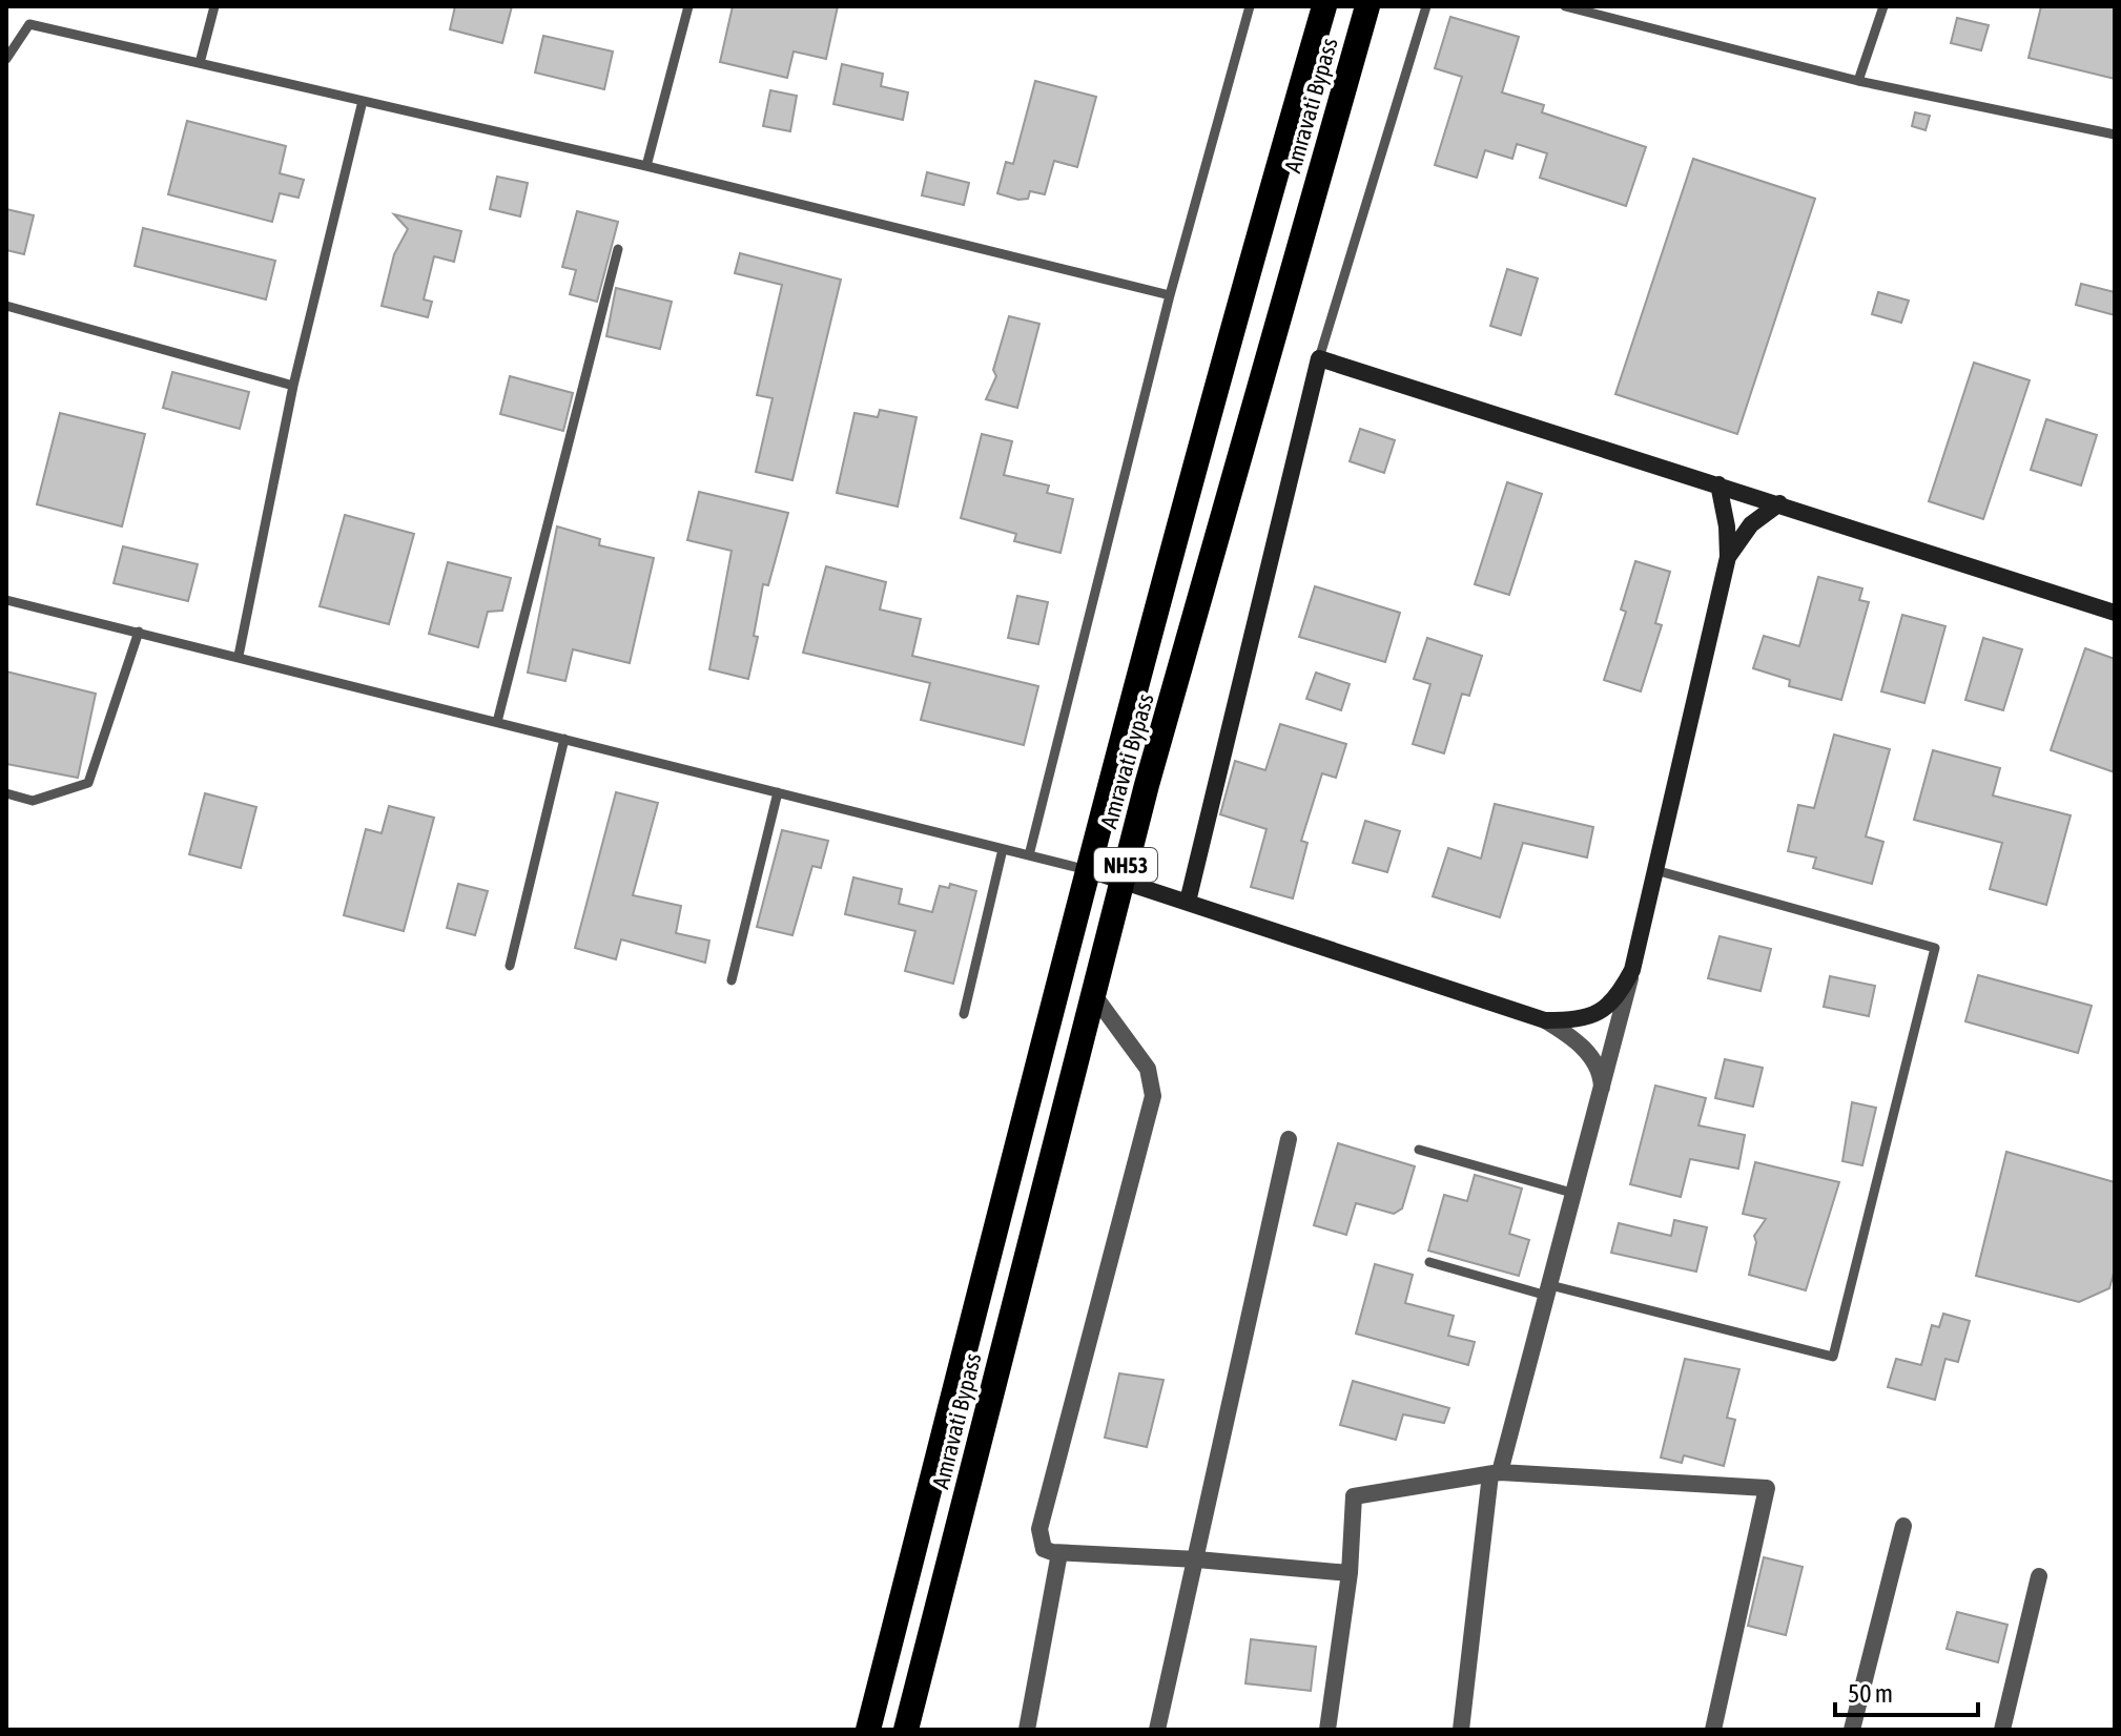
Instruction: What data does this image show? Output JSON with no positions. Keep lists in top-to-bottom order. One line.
{"streets":{"highway":["Amravati Bypass","NH53"]},"scale_bar":"50 m"}
